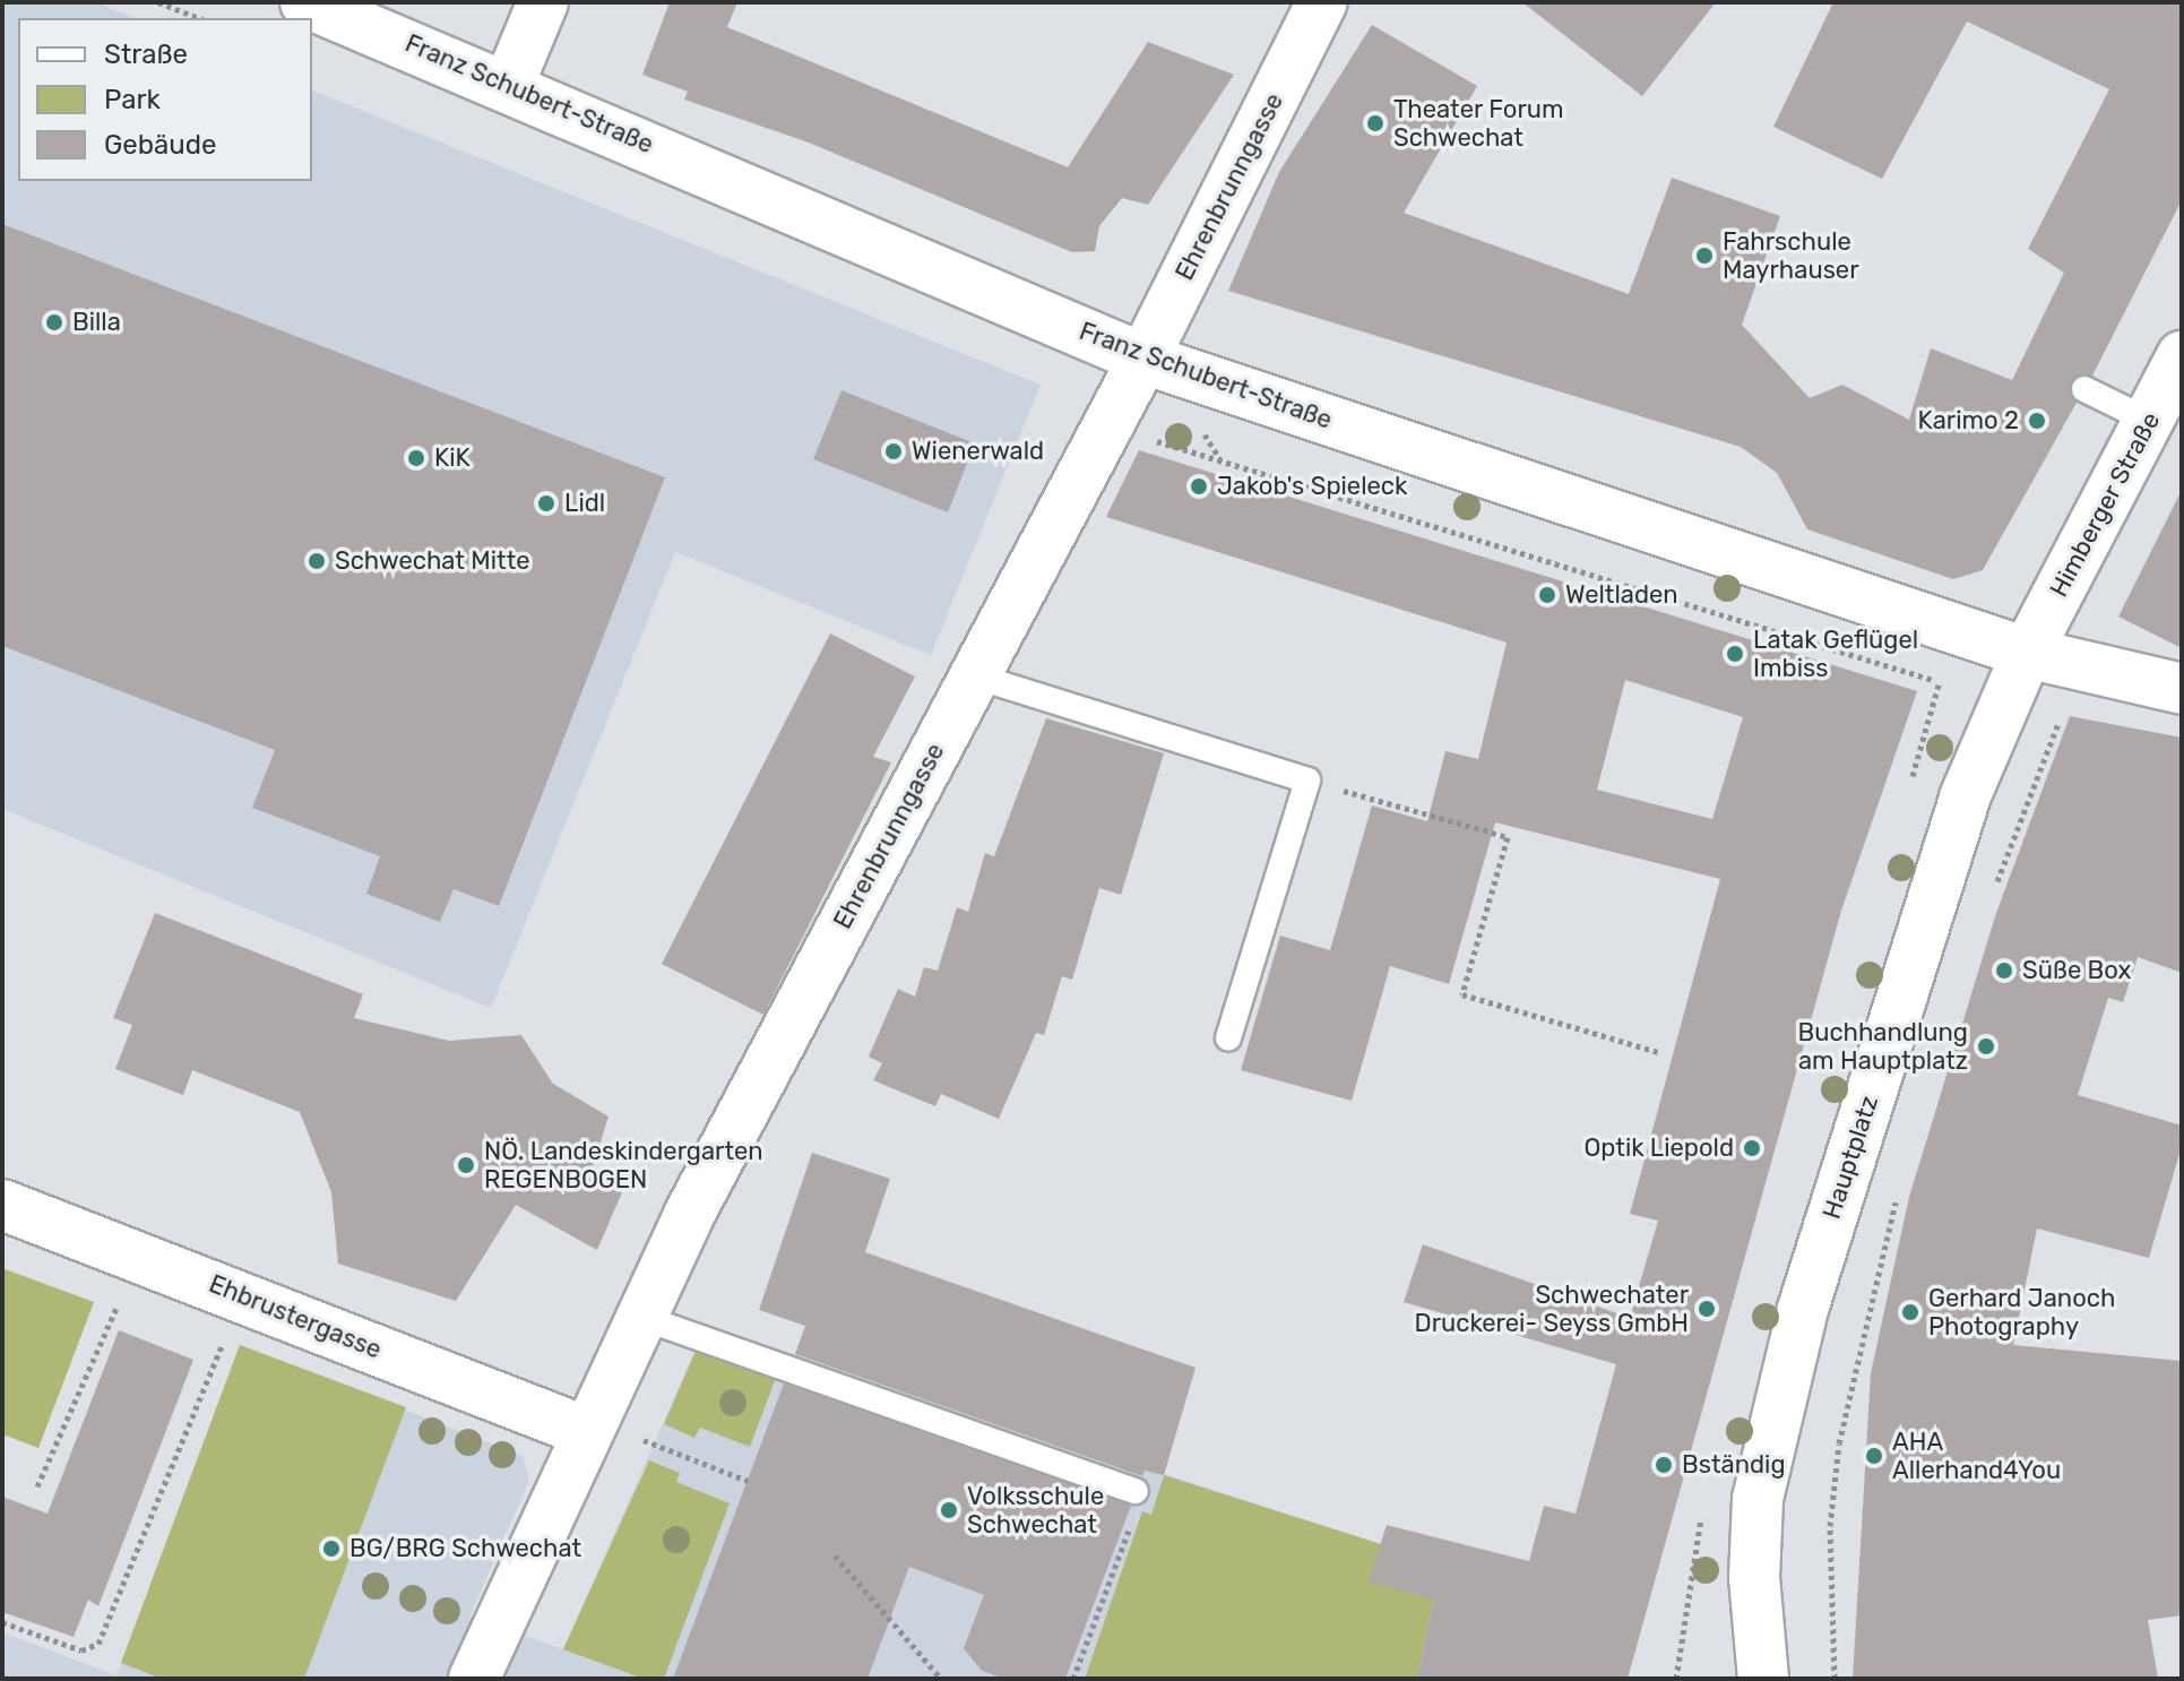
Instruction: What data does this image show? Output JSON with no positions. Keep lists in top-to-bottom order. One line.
{"streets":{"street":["Franz Schubert-Straße","Ehrenbrunngasse","Himberger Straße","Hauptplatz","Ehbrustergasse"]},"crossings":[["Franz Schubert-Straße","Ehrenbrunngasse"],["Franz Schubert-Straße","Himberger Straße"],["Franz Schubert-Straße","Hauptplatz"],["Ehrenbrunngasse","Ehbrustergasse"],["Himberger Straße","Hauptplatz"]],"places":["Theater Forum Schwechat","Fahrschule Mayrhauser","Billa","Karimo 2","Wienerwald","KiK","Jakob's Spieleck","Lidl","Schwechat Mitte","Weltladen","Latak Geflügel Imbiss","Süße Box","Buchhandlung am Hauptplatz","Optik Liepold","NÖ. Landeskindergarten REGENBOGEN","Schwechater Druckerei- Seyss GmbH","Gerhard Janoch Photography","AHA Allerhand4You","Bständig","Volksschule Schwechat","BG/BRG Schwechat"],"legend":["Straße","Park","Gebäude"]}
